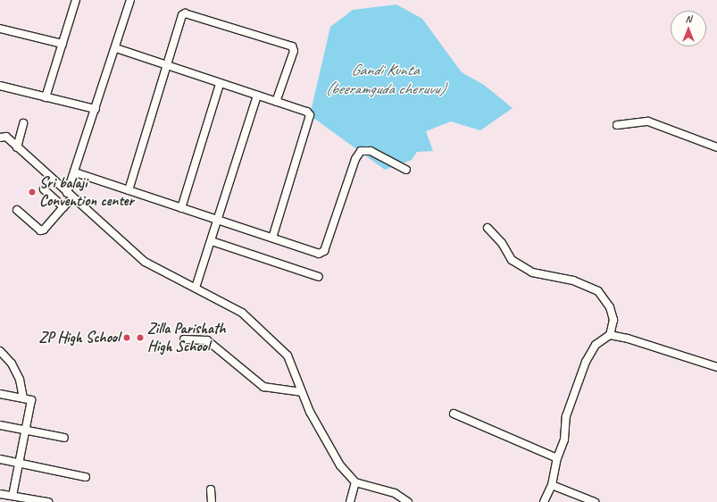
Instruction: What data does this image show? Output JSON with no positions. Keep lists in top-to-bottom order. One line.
{"water":["Gandi Kunta (beeramguda cheruvu)"],"places":["Sri balaji Convention center","ZP High School","Zilla Parishath High School"],"north":"top"}
